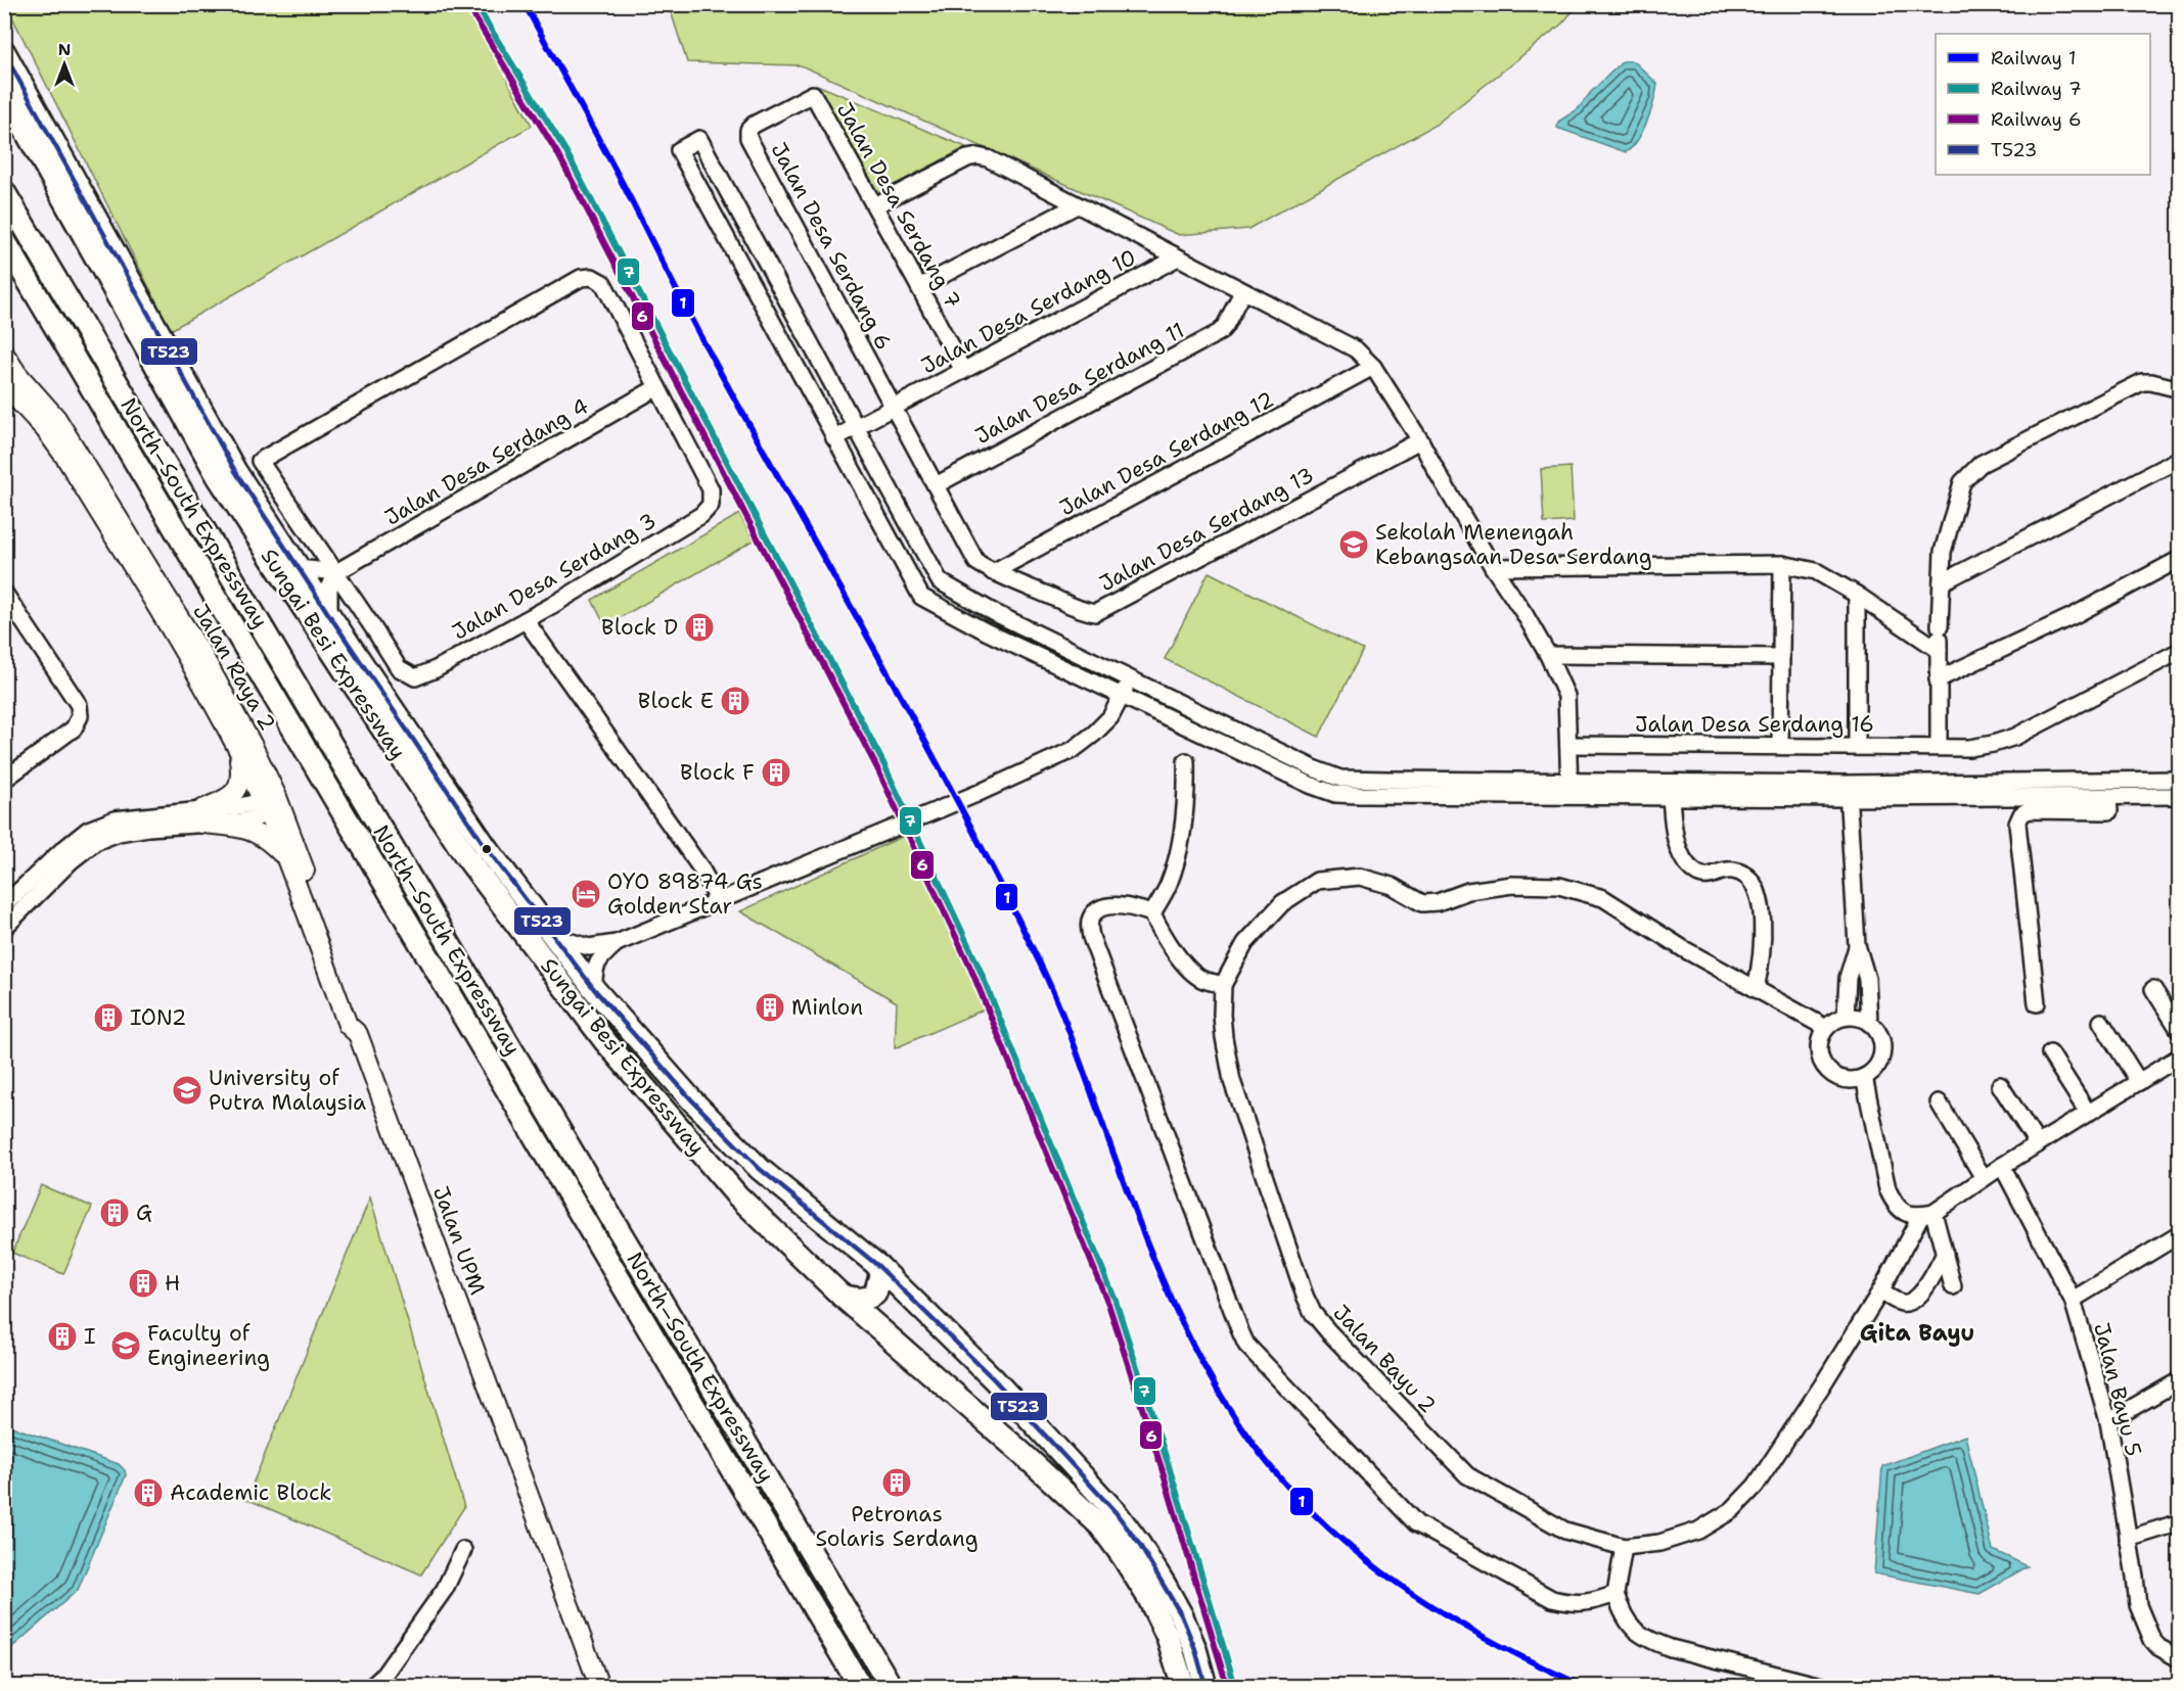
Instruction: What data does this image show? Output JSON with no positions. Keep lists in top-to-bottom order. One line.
{"streets":{"highway":["North–South Expressway","Sungai Besi Expressway"],"main road":["Jalan Raya 2","Jalan UPM"],"street":["Jalan Desa Serdang 7","Jalan Desa Serdang 6","Jalan Desa Serdang 10","Jalan Desa Serdang 11","Jalan Desa Serdang 12","Jalan Desa Serdang 4","Jalan Desa Serdang 13","Jalan Desa Serdang 3","Jalan Desa Serdang 16","Jalan Bayu 2","Jalan Bayu 5"]},"crossings":[["Jalan Desa Serdang 7","Jalan Desa Serdang 6"],["Jalan Desa Serdang 7","Jalan Desa Serdang 10"],["Jalan Desa Serdang 6","Jalan Desa Serdang 10"],["Jalan Desa Serdang 6","Jalan Desa Serdang 11"],["Jalan Desa Serdang 6","Jalan Desa Serdang 13"],["Jalan Desa Serdang 12","Jalan Desa Serdang 13"],["Jalan Desa Serdang 4","Jalan Desa Serdang 3"],["Jalan Raya 2","Jalan UPM"]],"districts":["Gita Bayu"],"places":{"school or university":["Sekolah Menengah Kebangsaan Desa Serdang","University of Putra Malaysia","Faculty of Engineering"],"building":["Block D","Block E","Block F","Minlon","ION2","G","H","I","Petronas Solaris Serdang","Academic Block"],"hotel":["OYO 89874 Gs Golden Star"]},"lines":["rail line 1","rail line 7","rail line 6","transit line T523"],"legend":["Railway 1","Railway 7","Railway 6","T523"],"north":"top"}
